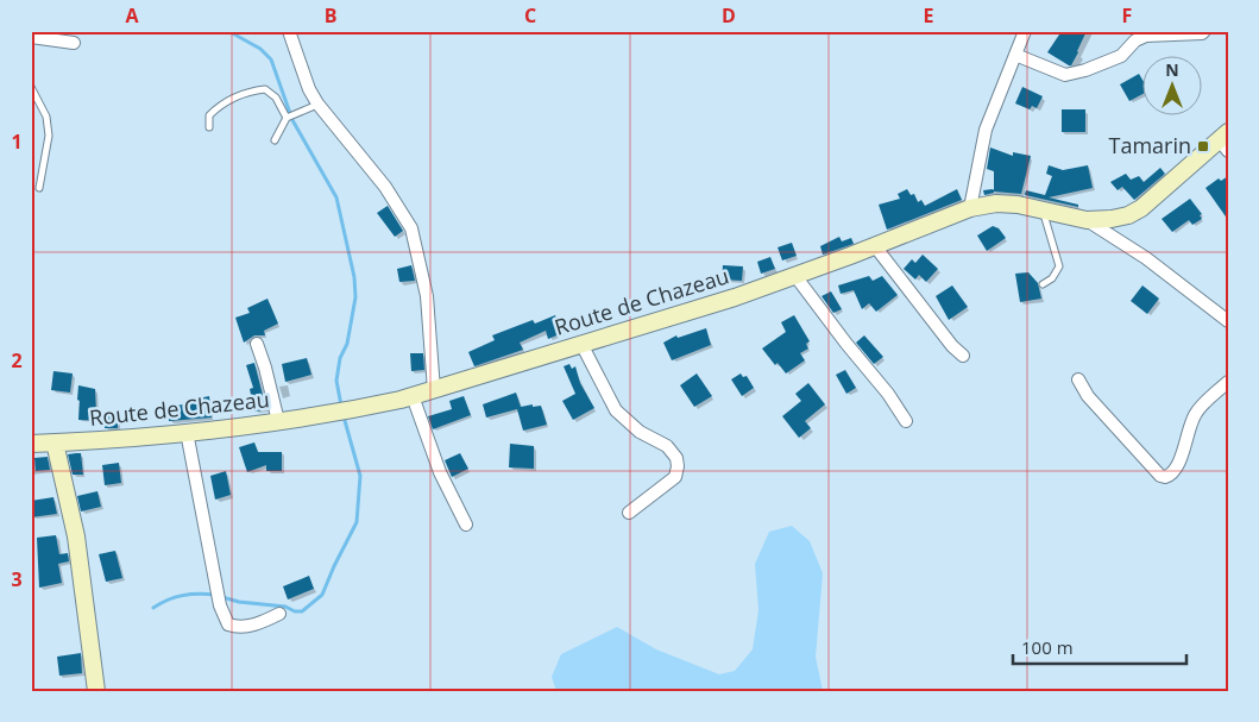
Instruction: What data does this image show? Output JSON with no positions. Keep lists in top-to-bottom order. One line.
{"streets":{"main road":["Route de Chazeau"]},"places":{"transit":["Tamarin"]},"scale_bar":"100 m","north":"top","grid":{"columns":["A","B","C","D","E","F"],"rows":["1","2","3"]}}
